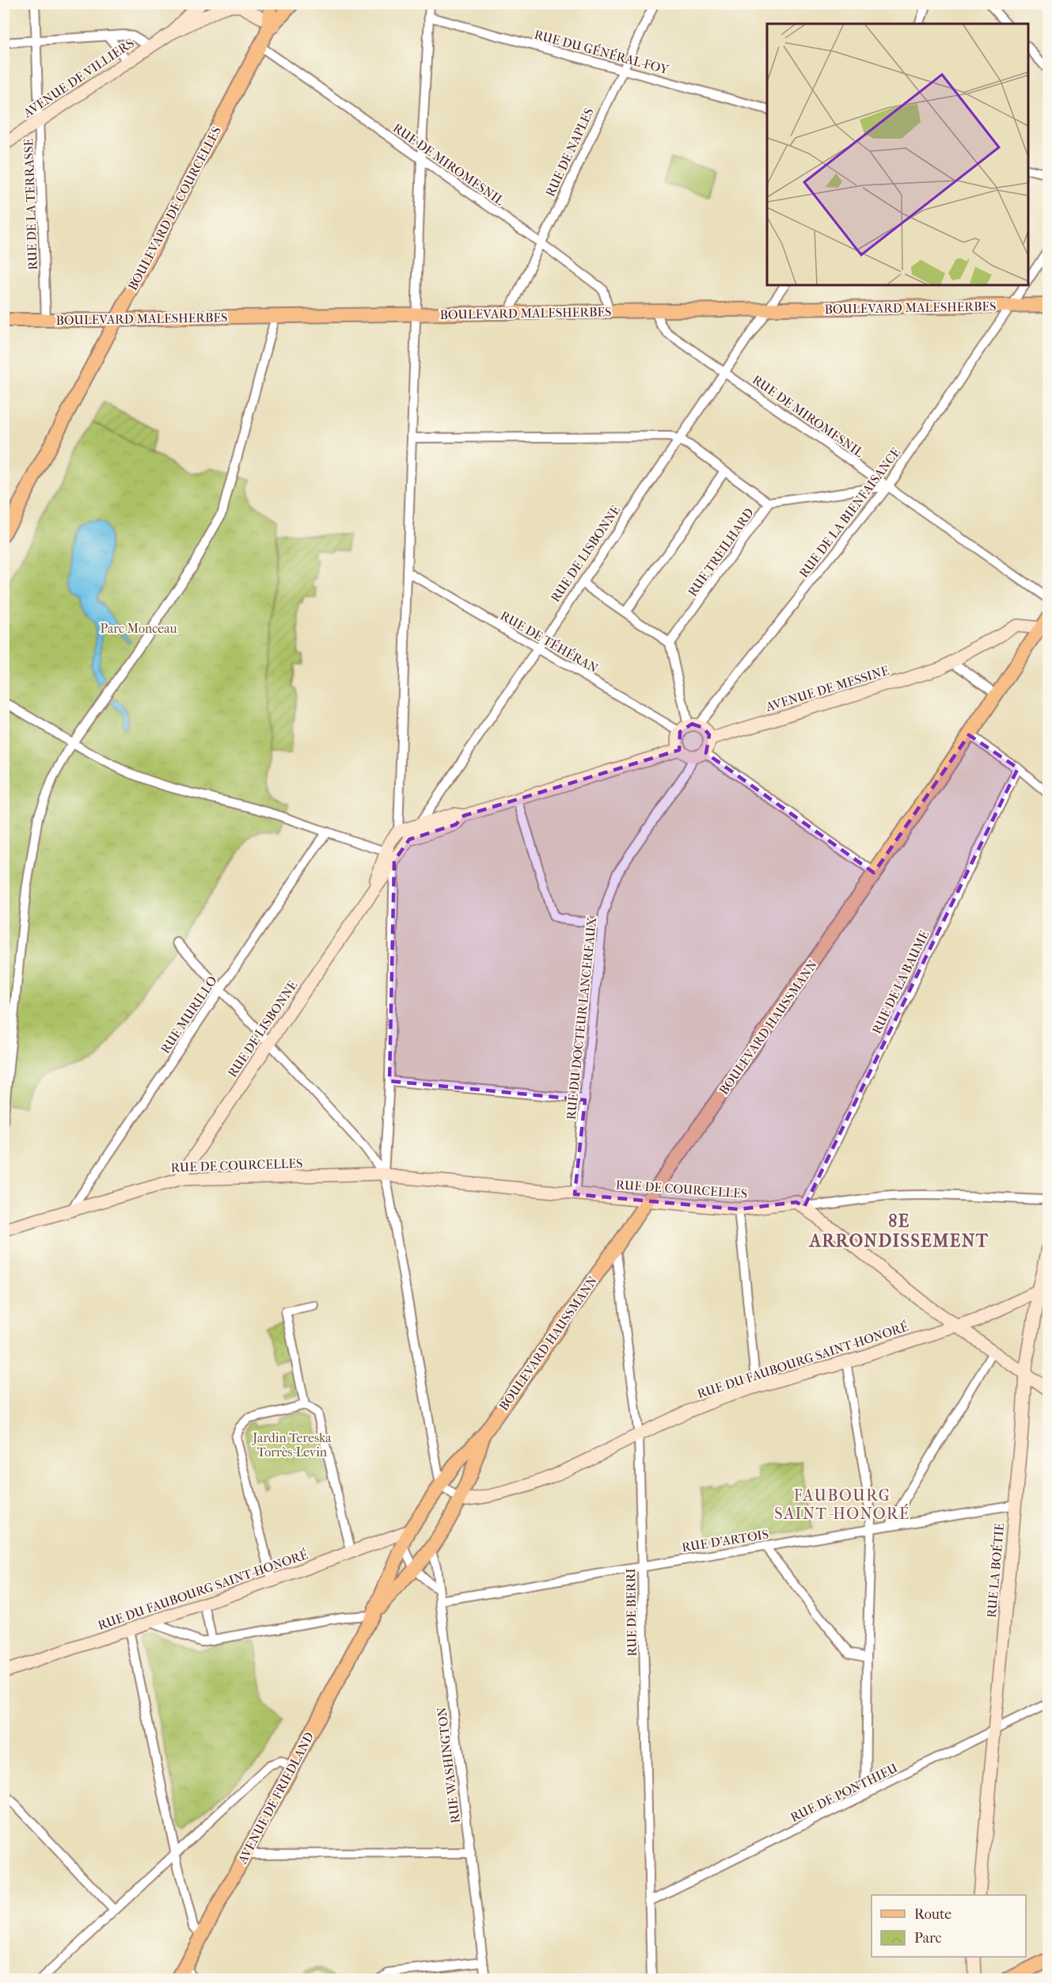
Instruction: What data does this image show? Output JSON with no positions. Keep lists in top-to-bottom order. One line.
{"streets":{"main road":["BOULEVARD DE COURCELLES","BOULEVARD MALESHERBES","BOULEVARD HAUSSMANN","AVENUE DE FRIEDLAND"],"street":["RUE DU GÉNÉRAL-FOY","AVENUE DE VILLIERS","RUE DE NAPLES","RUE DE MIROMESNIL","RUE DE LA TERRASSE","RUE DE LA BIENFAISANCE","RUE TREILHARD","RUE DE LISBONNE","RUE DE TÉHÉRAN","AVENUE DE MESSINE","RUE DE LA BAUME","RUE MURILLO","RUE DU DOCTEUR LANCEREAUX","RUE DE COURCELLES","RUE DU FAUBOURG SAINT-HONORÉ","RUE D'ARTOIS","RUE LA BOÉTIE","RUE DE BERRI","RUE WASHINGTON","RUE DE PONTHIEU"]},"crossings":[["RUE DU GÉNÉRAL-FOY","RUE DE NAPLES"],["AVENUE DE VILLIERS","RUE DE LA TERRASSE"],["AVENUE DE VILLIERS","BOULEVARD DE COURCELLES"],["RUE DE NAPLES","RUE DE MIROMESNIL"],["RUE DE NAPLES","BOULEVARD MALESHERBES"],["RUE DE MIROMESNIL","BOULEVARD DE COURCELLES"],["RUE DE MIROMESNIL","BOULEVARD MALESHERBES"],["RUE DE MIROMESNIL","RUE DE LA BIENFAISANCE"],["RUE DE MIROMESNIL","RUE TREILHARD"],["RUE DE MIROMESNIL","RUE DE LISBONNE"],["RUE DE LA TERRASSE","BOULEVARD MALESHERBES"],["BOULEVARD DE COURCELLES","BOULEVARD MALESHERBES"],["BOULEVARD MALESHERBES","RUE DE LA BIENFAISANCE"],["BOULEVARD MALESHERBES","RUE DE LISBONNE"],["RUE DE LA BIENFAISANCE","RUE TREILHARD"],["RUE DE LA BIENFAISANCE","RUE DE TÉHÉRAN"],["RUE DE LA BIENFAISANCE","AVENUE DE MESSINE"],["RUE DE LA BIENFAISANCE","RUE DU DOCTEUR LANCEREAUX"],["RUE DE LISBONNE","RUE DE TÉHÉRAN"],["RUE DE LISBONNE","RUE DE COURCELLES"],["RUE DE TÉHÉRAN","AVENUE DE MESSINE"],["RUE DE TÉHÉRAN","RUE DU DOCTEUR LANCEREAUX"],["AVENUE DE MESSINE","RUE DU DOCTEUR LANCEREAUX"],["AVENUE DE MESSINE","BOULEVARD HAUSSMANN"],["RUE DE LA BAUME","RUE DE COURCELLES"],["RUE MURILLO","RUE DE COURCELLES"],["RUE DU DOCTEUR LANCEREAUX","RUE DE COURCELLES"],["BOULEVARD HAUSSMANN","RUE DE COURCELLES"],["BOULEVARD HAUSSMANN","RUE DU FAUBOURG SAINT-HONORÉ"],["BOULEVARD HAUSSMANN","RUE DE BERRI"],["BOULEVARD HAUSSMANN","RUE WASHINGTON"],["BOULEVARD HAUSSMANN","AVENUE DE FRIEDLAND"],["RUE DU FAUBOURG SAINT-HONORÉ","RUE LA BOÉTIE"],["RUE DU FAUBOURG SAINT-HONORÉ","RUE DE BERRI"],["RUE D'ARTOIS","RUE LA BOÉTIE"],["RUE D'ARTOIS","RUE DE BERRI"],["RUE D'ARTOIS","RUE WASHINGTON"],["RUE LA BOÉTIE","RUE DE PONTHIEU"],["RUE DE BERRI","RUE DE PONTHIEU"]],"districts":["8E ARRONDISSEMENT","FAUBOURG SAINT-HONORÉ"],"parks":["Parc Monceau","Jardin Tereska Torrès-Levin"],"legend":["Route","Parc"]}
